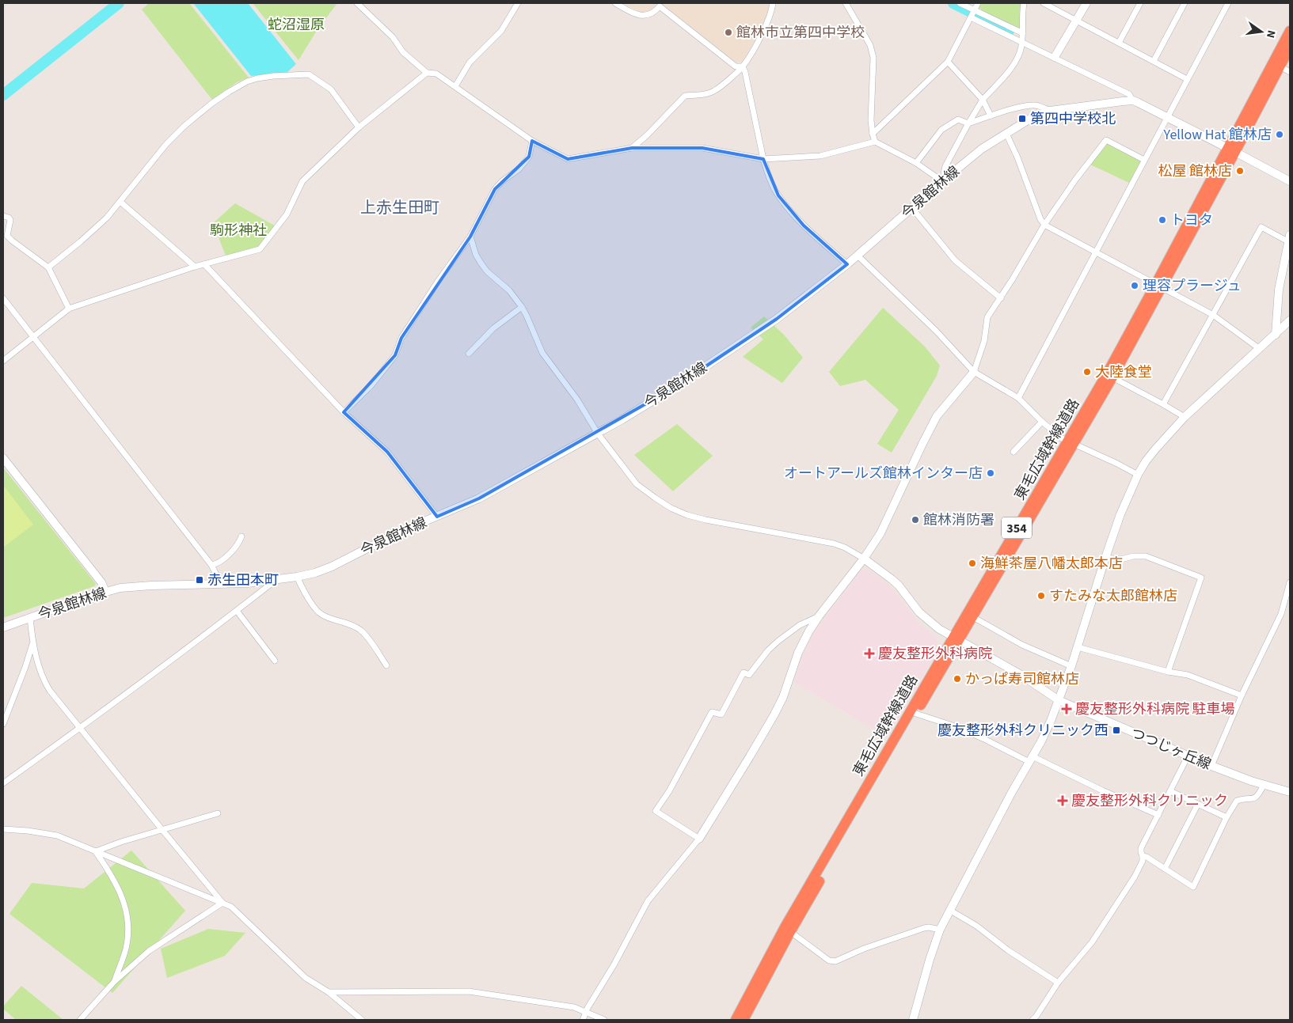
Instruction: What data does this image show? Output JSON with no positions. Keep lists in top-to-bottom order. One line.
{"streets":{"highway":["東毛広域幹線道路","354"],"main road":["今泉館林線","つつじヶ丘線"]},"crossings":[["東毛広域幹線道路","つつじヶ丘線"]],"districts":["上赤生田町"],"parks":["蛇沼湿原","駒形神社"],"places":{"other":["館林市立第四中学校","Yellow Hat 館林店","松屋 館林店","トヨタ","理容プラージュ","大陸食堂","オートアールズ館林インター店","館林消防署","海鮮茶屋八幡太郎本店","すたみな太郎館林店","かっぱ寿司館林店"],"transit":["第四中学校北","赤生田本町","慶友整形外科クリニック西"],"health":["慶友整形外科病院","慶友整形外科病院 駐車場","慶友整形外科クリニック"]},"north":"right"}
